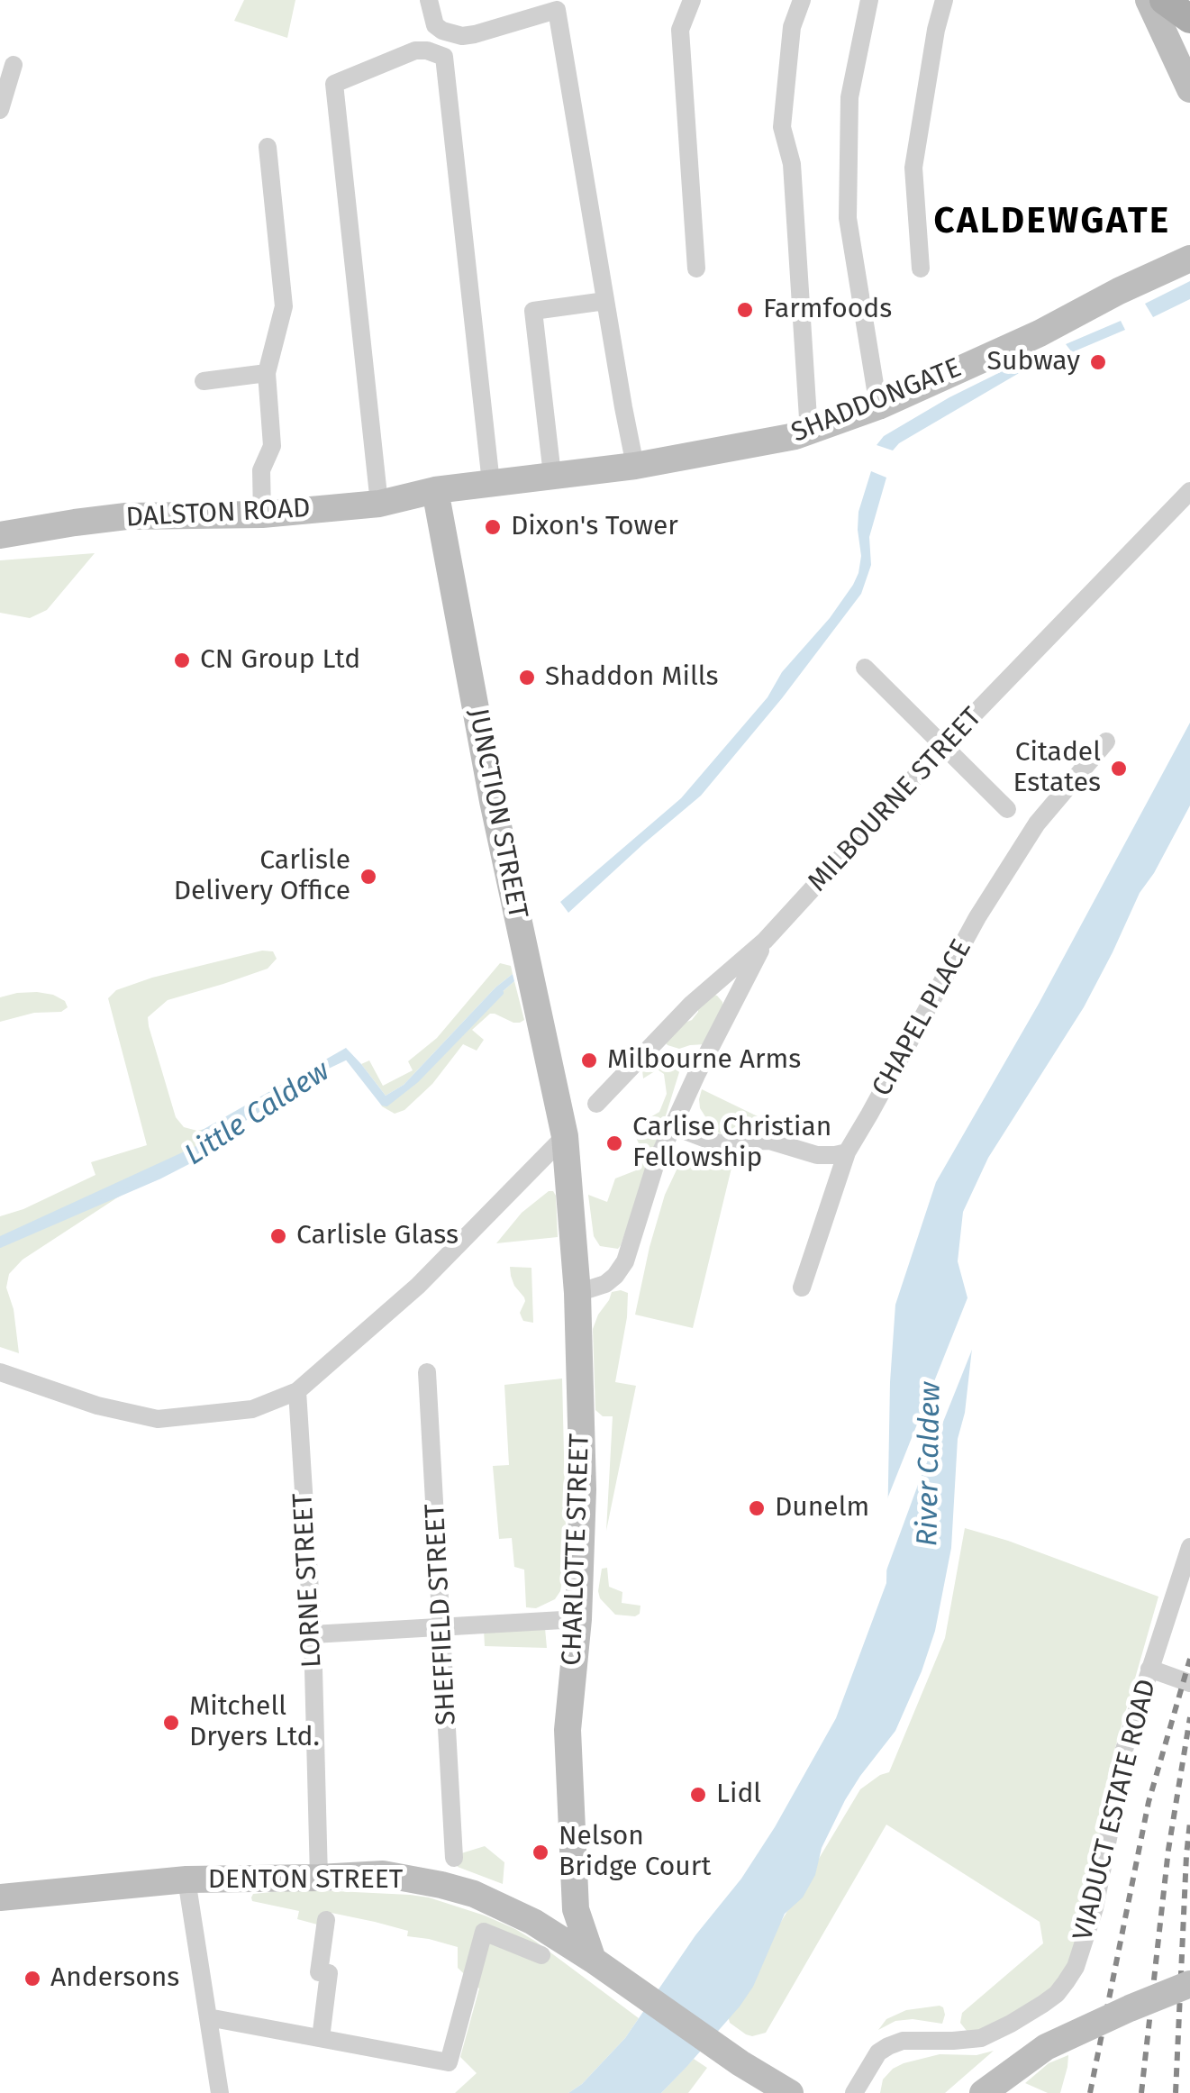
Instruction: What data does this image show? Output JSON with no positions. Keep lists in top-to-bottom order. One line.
{"streets":{"street":["SHADDONGATE","DALSTON ROAD","MILBOURNE STREET","JUNCTION STREET","CHAPEL PLACE","CHARLOTTE STREET","LORNE STREET","SHEFFIELD STREET","VIADUCT ESTATE ROAD","DENTON STREET"]},"crossings":[["SHADDONGATE","DALSTON ROAD"],["SHADDONGATE","JUNCTION STREET"],["DALSTON ROAD","JUNCTION STREET"],["JUNCTION STREET","CHARLOTTE STREET"],["CHARLOTTE STREET","DENTON STREET"],["LORNE STREET","DENTON STREET"]],"districts":["CALDEWGATE"],"water":["Little Caldew","River Caldew"],"places":["Farmfoods","Subway","Dixon's Tower","CN Group Ltd","Shaddon Mills","Citadel Estates","Carlisle Delivery Office","Milbourne Arms","Carlise Christian Fellowship","Carlisle Glass","Dunelm","Mitchell Dryers Ltd.","Lidl","Nelson Bridge Court","Andersons"]}
